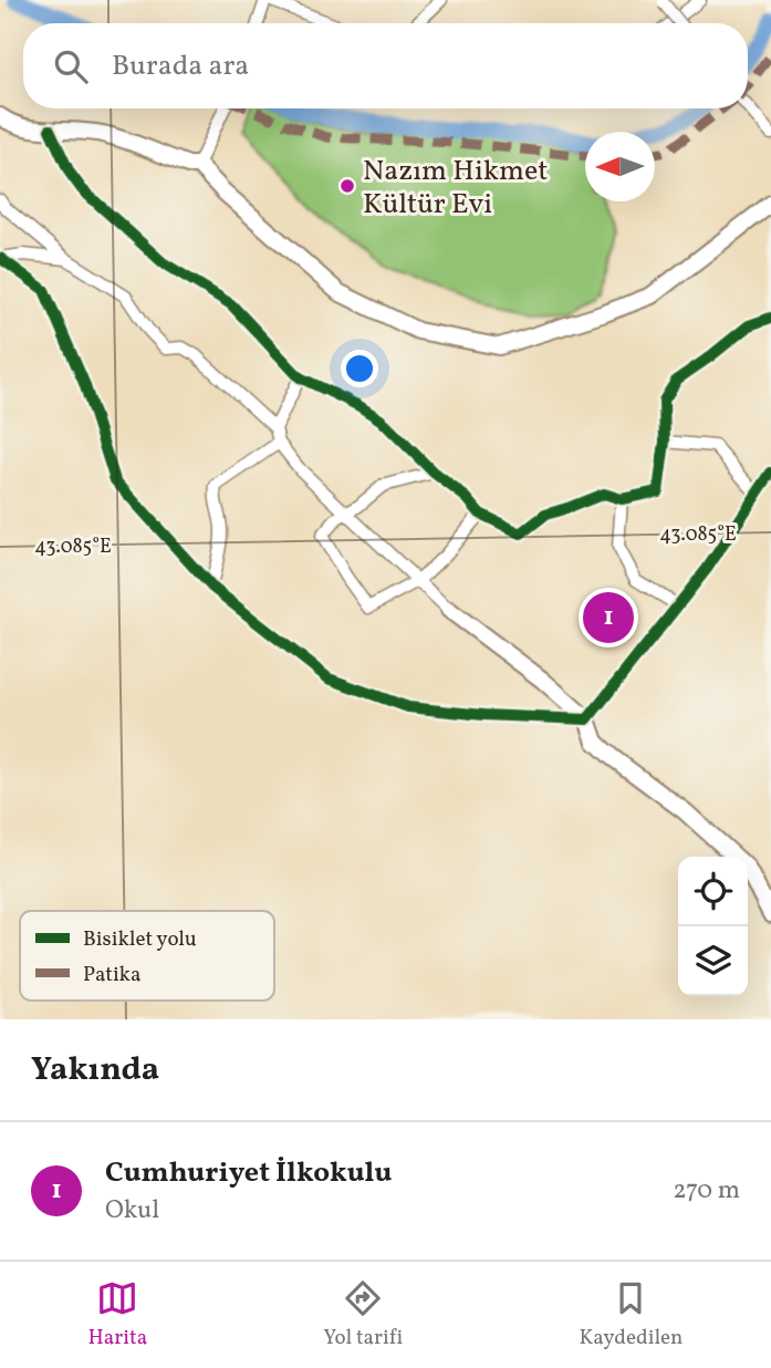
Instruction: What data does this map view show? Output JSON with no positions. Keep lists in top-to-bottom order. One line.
{"places":["Nazım Hikmet Kültür Evi"],"legend":["Bisiklet yolu","Patika"],"north":"left","page":{"search":"Burada ara","pins":"1","heading":"Yakında","list":[{"mark":"1","name":"Cumhuriyet İlkokulu","note":"Okul","value":"270 m"}],"nav":["Harita","Yol tarifi","Kaydedilen"]},"coordinates":["43.085°E"]}
